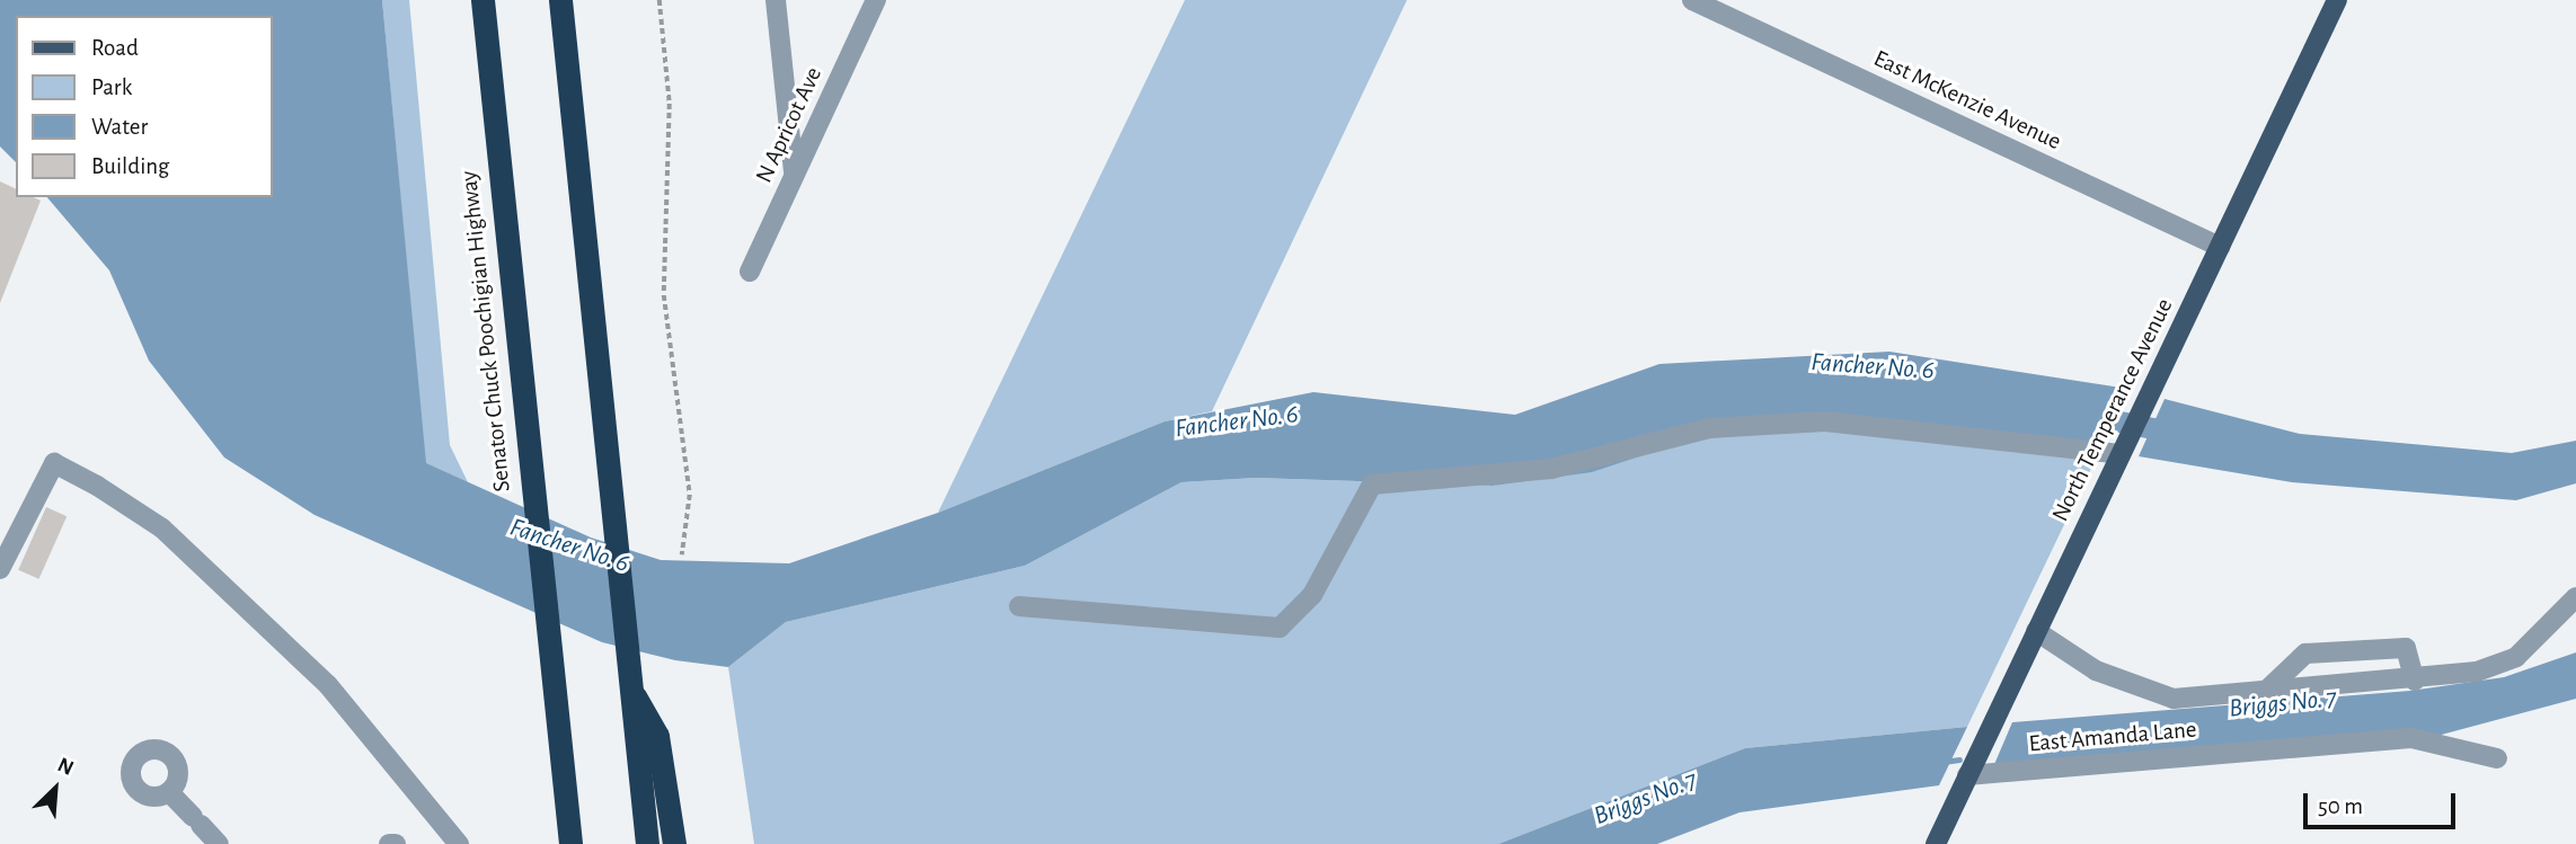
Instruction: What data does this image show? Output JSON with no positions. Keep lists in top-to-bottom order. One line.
{"streets":{"highway":["Senator Chuck Poochigian Highway"],"main road":["North Temperance Avenue"],"street":["East McKenzie Avenue","N Apricot Ave","East Amanda Lane"]},"crossings":[["East McKenzie Avenue","North Temperance Avenue"],["North Temperance Avenue","East Amanda Lane"]],"water":["Fancher No. 6","Briggs No. 7"],"legend":["Road","Park","Water","Building"],"scale_bar":"50 m","north":"top right"}
